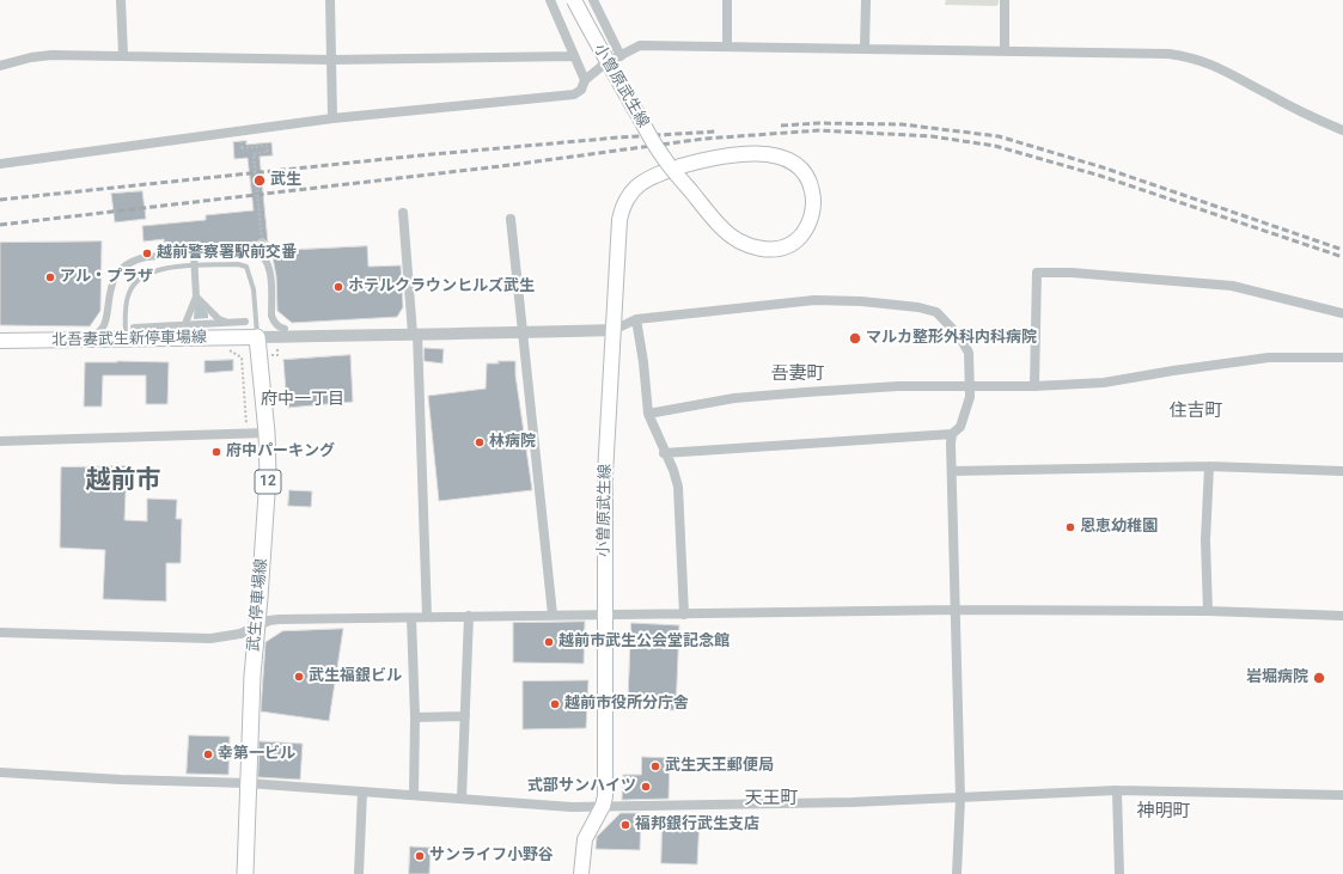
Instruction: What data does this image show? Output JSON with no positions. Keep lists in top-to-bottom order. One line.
{"streets":{"main road":["小曽原武生線","北吾妻武生新停車場線","12","武生停車場線"]},"crossings":[["北吾妻武生新停車場線","武生停車場線"]],"districts":["吾妻町","府中一丁目","住吉町","越前市","天王町","神明町"],"places":["武生","越前警察署駅前交番","アル・プラザ","ホテルクラウンヒルズ武生","マルカ整形外科内科病院","林病院","府中パーキング","恩恵幼稚園","越前市武生公会堂記念館","武生福銀ビル","岩堀病院","越前市役所分庁舎","幸第一ビル","武生天王郵便局","式部サンハイツ","福邦銀行武生支店","サンライフ小野谷"]}
